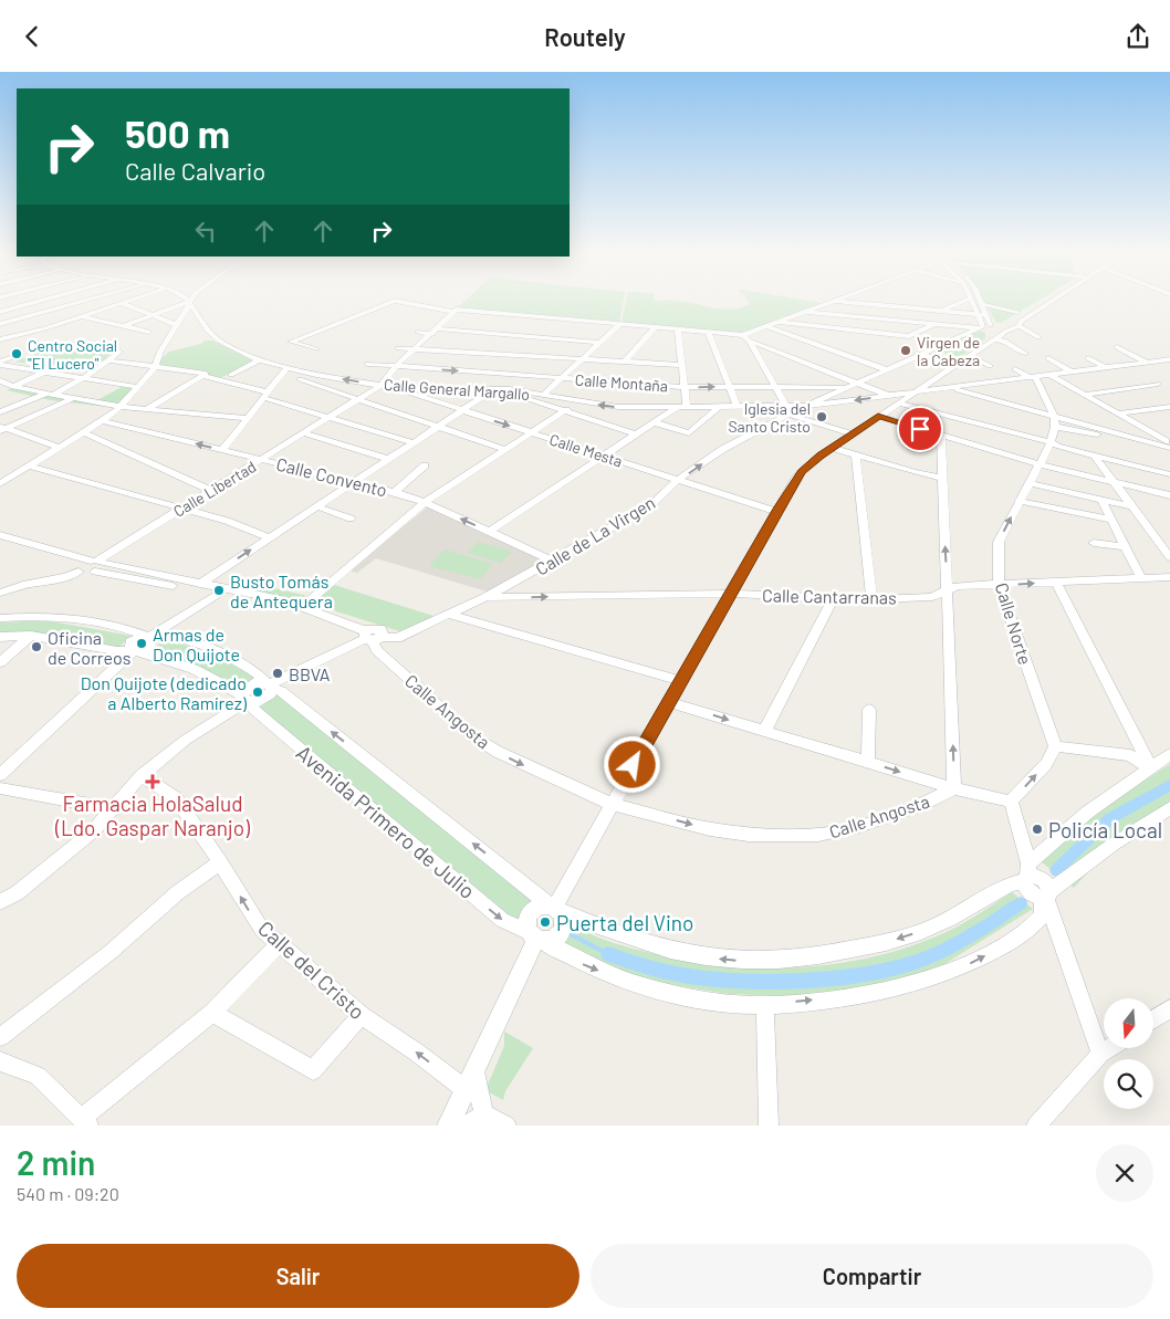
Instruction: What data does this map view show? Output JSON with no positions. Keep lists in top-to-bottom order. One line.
{"streets":{"street":["Calle Montaña","Calle General Margallo","Calle Mesta","Calle Convento","Calle Libertad","Calle de La Virgen","Calle Cantarranas","Calle Norte","Calle Angosta","Avenida Primero de Julio","Calle del Cristo"]},"crossings":[["Calle Montaña","Calle General Margallo"],["Calle Montaña","Calle Libertad"],["Calle Montaña","Calle de La Virgen"],["Calle General Margallo","Calle Mesta"],["Calle General Margallo","Calle Libertad"],["Calle General Margallo","Calle de La Virgen"],["Calle Mesta","Calle de La Virgen"],["Calle Convento","Calle Libertad"],["Calle Convento","Calle de La Virgen"],["Calle de La Virgen","Calle Cantarranas"],["Calle de La Virgen","Calle Angosta"],["Calle de La Virgen","Avenida Primero de Julio"],["Calle Cantarranas","Calle Norte"]],"one_way":["Calle del Cristo"],"places":{"other":["Virgen de la Cabeza","Centro Social \"El Lucero\"","Iglesia del Santo Cristo","Busto Tomás de Antequera","Armas de Don Quijote","Oficina de Correos","BBVA","Don Quijote (dedicado a Alberto Ramírez)","Policía Local","Puerta del Vino"],"health":["Farmacia HolaSalud (Ldo. Gaspar Naranjo)"]},"north":"bottom","page":{"header":"Routely","turn":["500 m","Calle Calvario"],"heading":["2 min","540 m · 09:20"],"buttons":["Salir","Compartir"]}}
